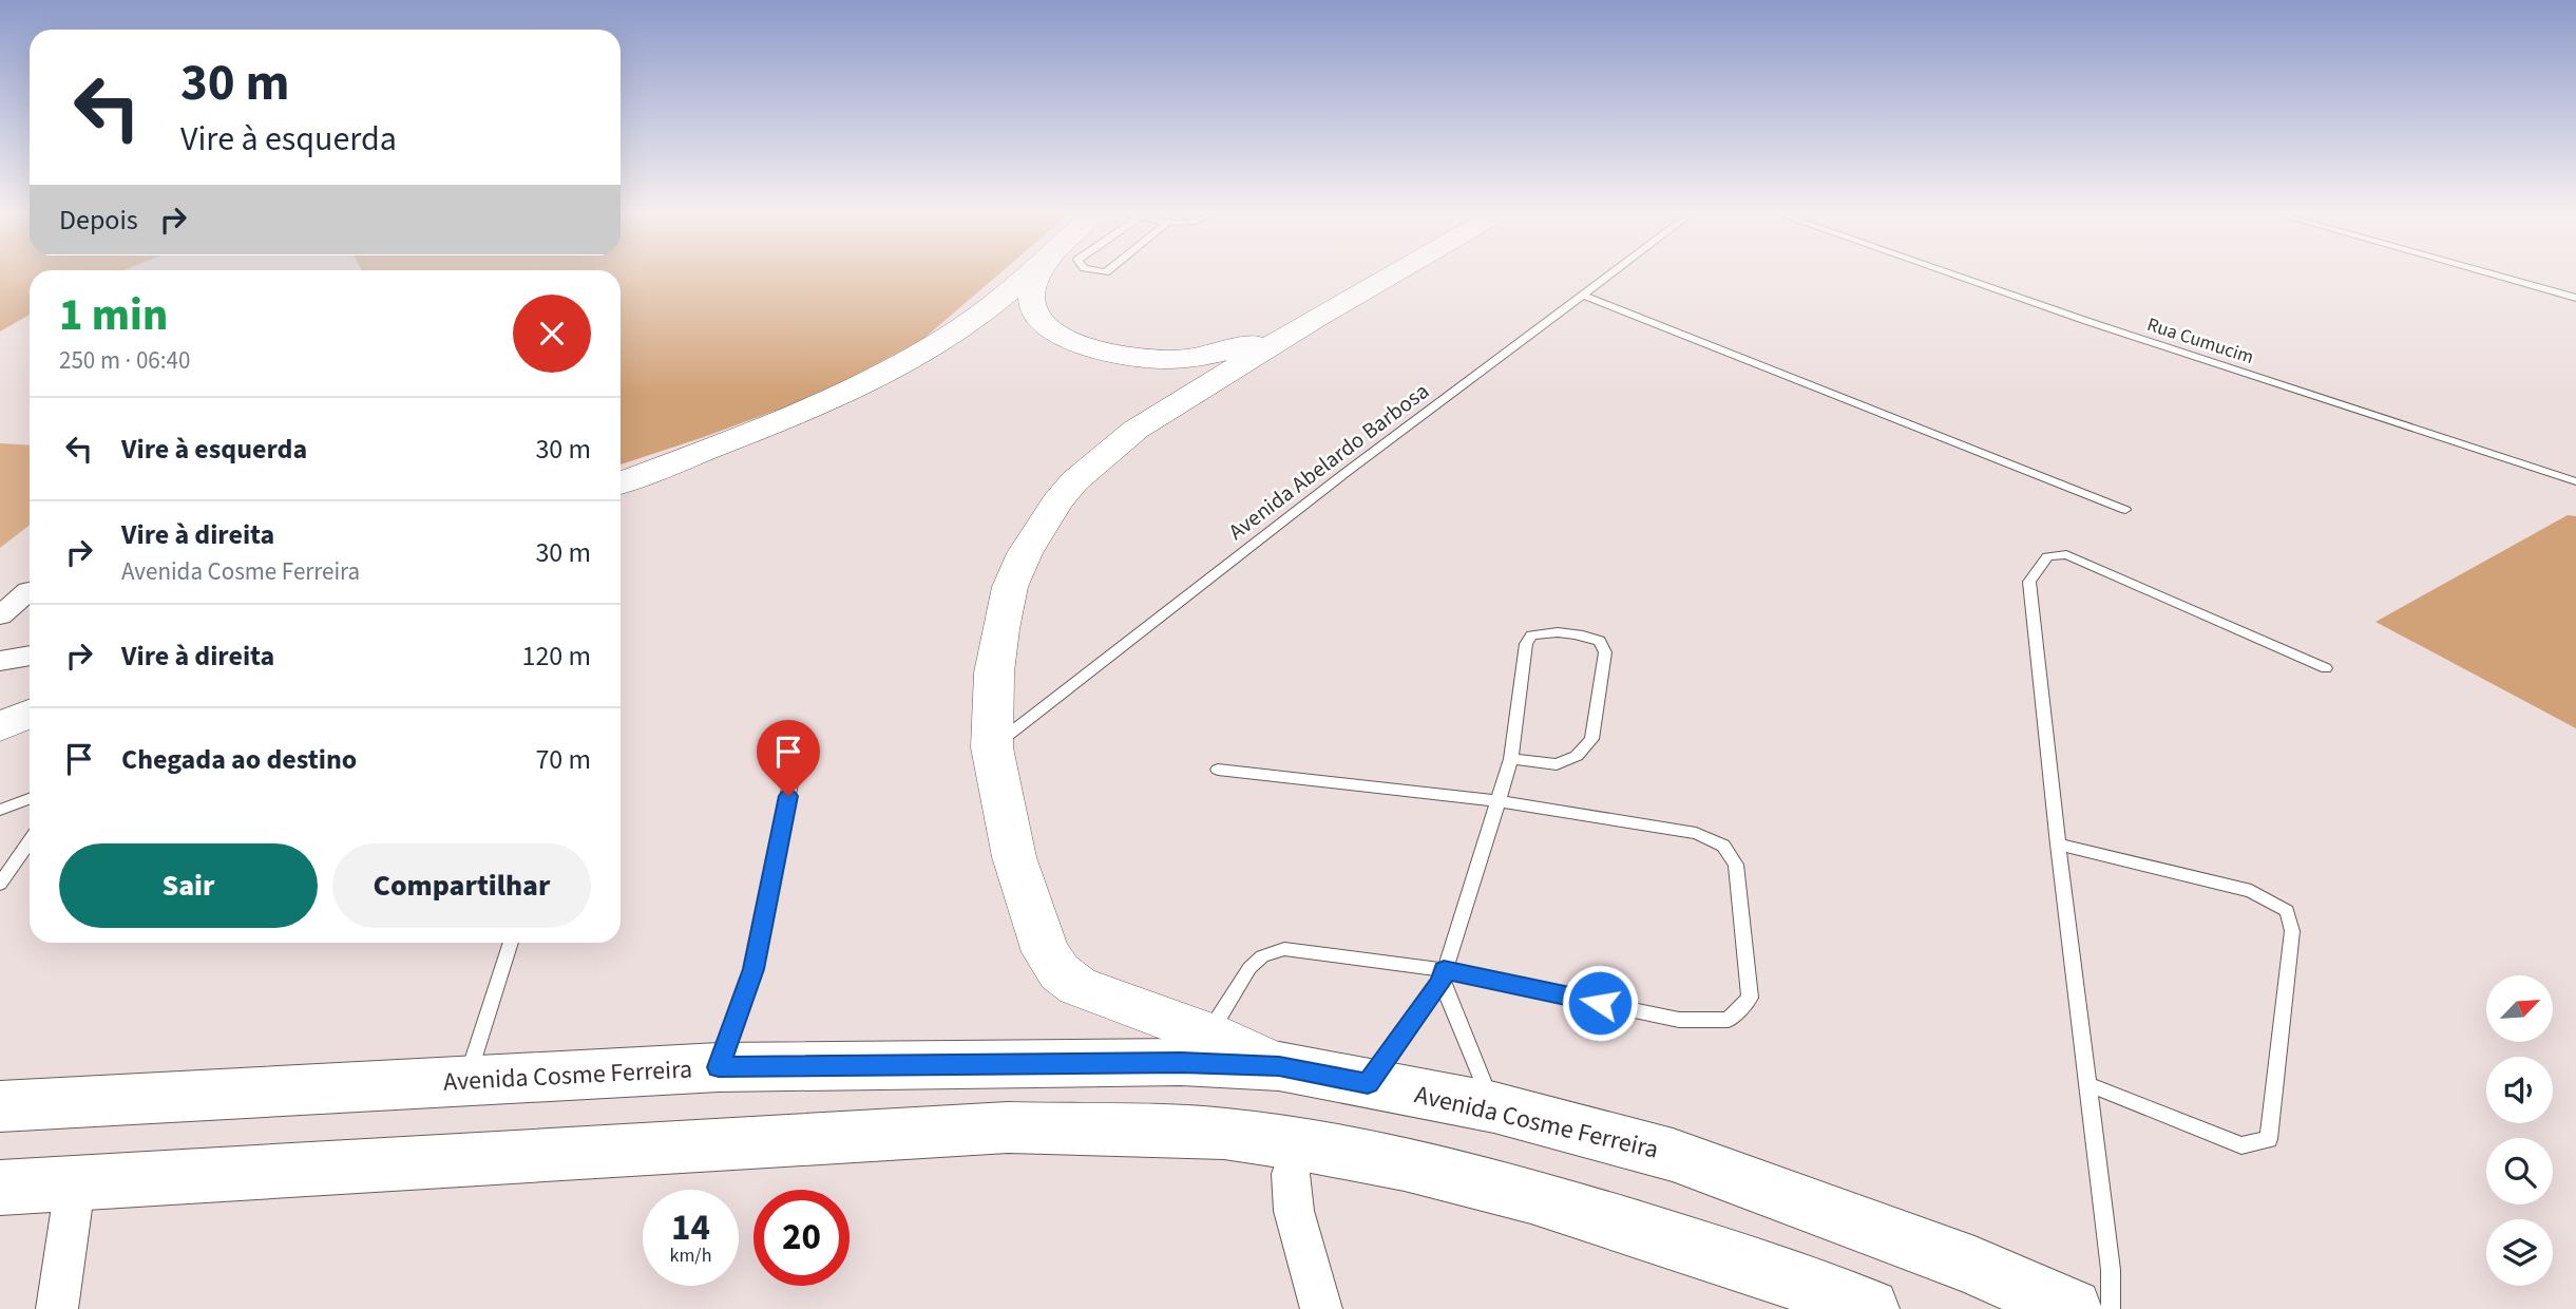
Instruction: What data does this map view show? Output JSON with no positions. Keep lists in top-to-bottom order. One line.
{"streets":{"main road":["Avenida Cosme Ferreira"],"lane":["Rua Cumucim","Avenida Abelardo Barbosa"]},"north":"top right","page":{"turn":["30 m","Vire à esquerda"],"then":"Depois","heading":["1 min","250 m · 06:40"],"list":[{"name":"Vire à esquerda","value":"30 m"},{"name":"Vire à direita","note":"Avenida Cosme Ferreira","value":"30 m"},{"name":"Vire à direita","value":"120 m"},{"name":"Chegada ao destino","value":"70 m"}],"buttons":["Sair","Compartilhar"],"speed":"14 km/h","limit":"20"}}
